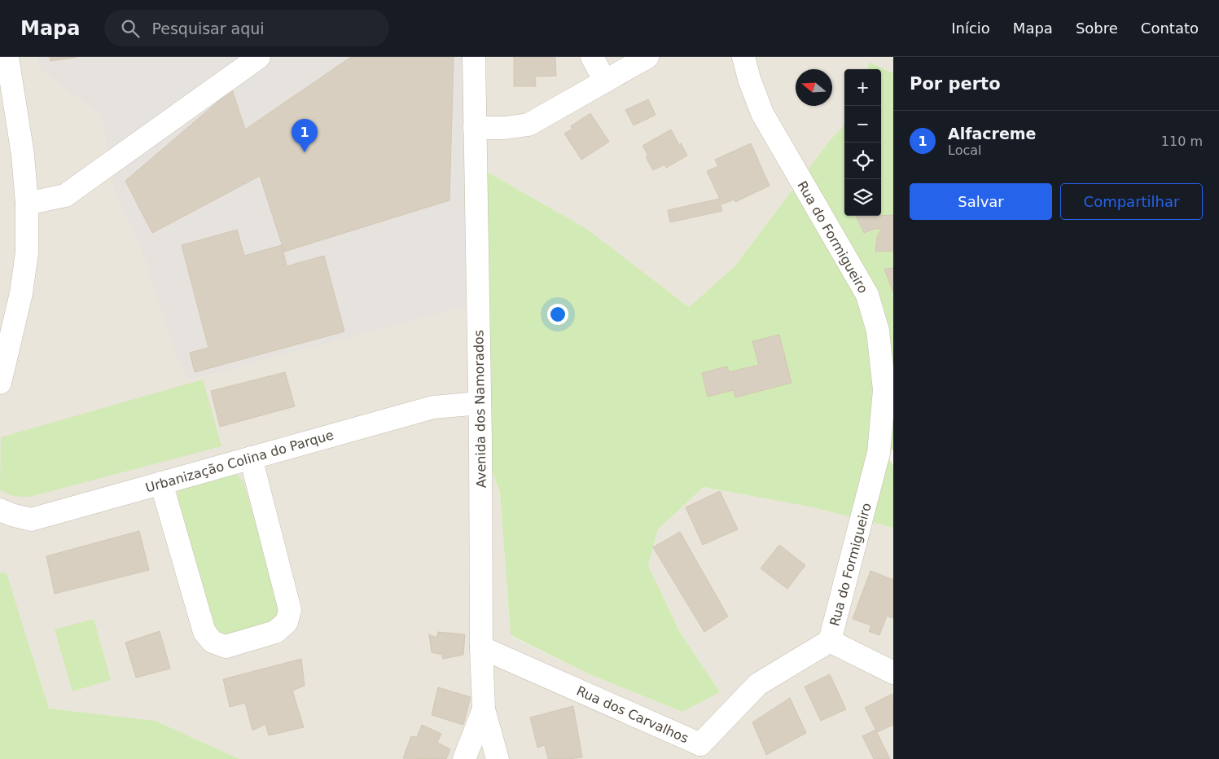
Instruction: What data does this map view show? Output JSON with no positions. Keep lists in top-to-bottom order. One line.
{"streets":{"street":["Rua do Formigueiro","Avenida dos Namorados","Urbanização Colina do Parque","Rua dos Carvalhos"]},"crossings":[["Rua do Formigueiro","Rua dos Carvalhos"],["Avenida dos Namorados","Urbanização Colina do Parque"],["Avenida dos Namorados","Rua dos Carvalhos"]],"north":"left","page":{"header":"Mapa","search":"Pesquisar aqui","nav":["Início","Mapa","Sobre","Contato"],"heading":"Por perto","map_buttons":["+","−"],"list":[{"mark":"1","name":"Alfacreme","note":"Local","value":"110 m"}],"pins":"1","buttons":["Salvar","Compartilhar"]}}
